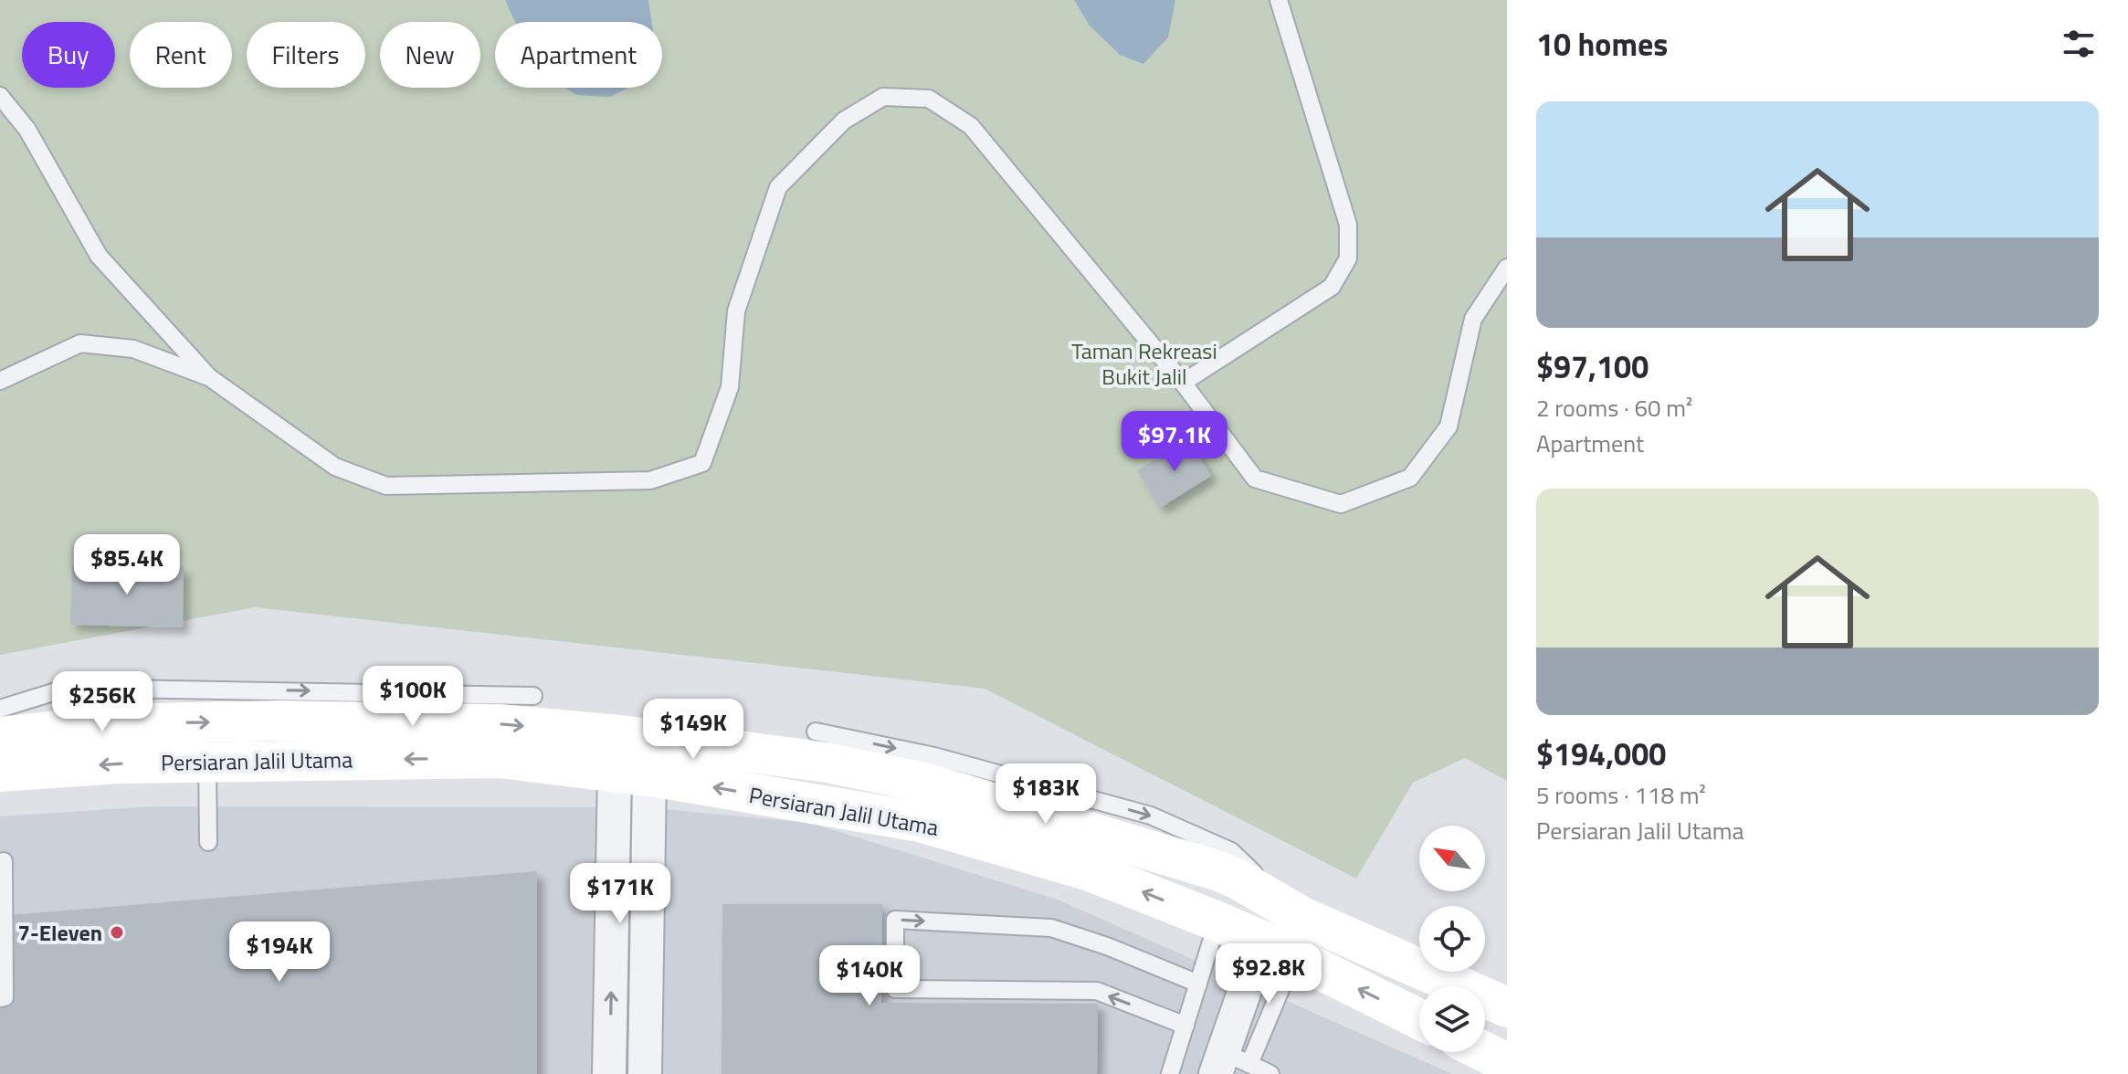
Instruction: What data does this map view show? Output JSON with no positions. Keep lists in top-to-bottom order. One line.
{"streets":{"street":["Persiaran Jalil Utama"]},"parks":["Taman Rekreasi Bukit Jalil"],"places":["7-Eleven"],"north":"top left","page":{"heading":"10 homes","chip":["Buy","Rent","Filters","New","Apartment"],"list":[{"name":"$97,100","note":"2 rooms · 60 m² · Apartment"},{"name":"$194,000","note":"5 rooms · 118 m² · Persiaran Jalil Utama"}],"price":["$97.1K","$85.4K","$100K","$256K","$149K","$183K","$171K","$194K","$92.8K","$140K"]}}
